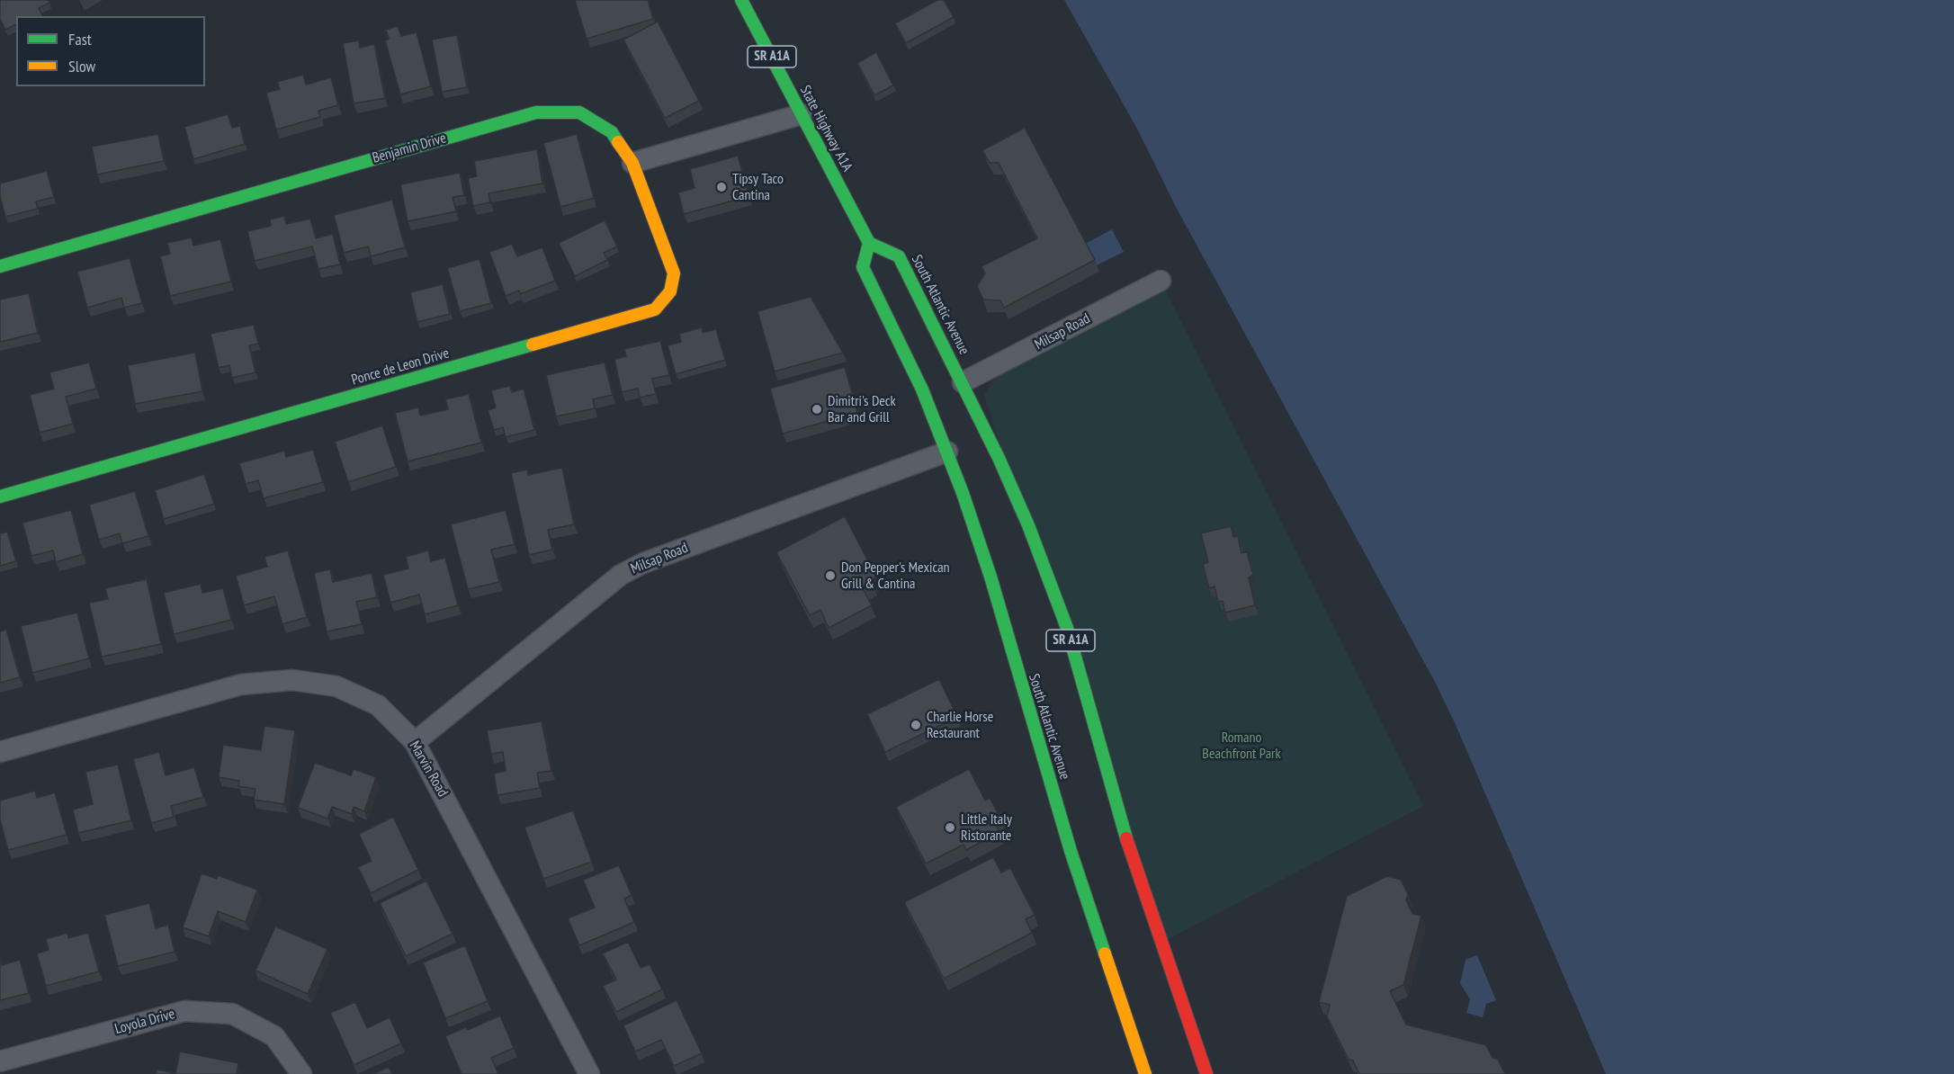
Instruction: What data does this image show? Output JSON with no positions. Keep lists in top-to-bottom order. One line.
{"streets":{"main road":["SR A1A","State Highway A1A","Benjamin Drive","South Atlantic Avenue","Ponce de Leon Drive"],"street":["Milsap Road","Marvin Road","Loyola Drive"]},"crossings":[["State Highway A1A","South Atlantic Avenue"],["Benjamin Drive","Ponce de Leon Drive"],["South Atlantic Avenue","Milsap Road"],["Milsap Road","Marvin Road"]],"parks":["Romano Beachfront Park"],"places":["Tipsy Taco Cantina","Dimitri's Deck Bar and Grill","Don Pepper's Mexican Grill & Cantina","Charlie Horse Restaurant","Little Italy Ristorante"],"legend":["Fast","Slow"]}
